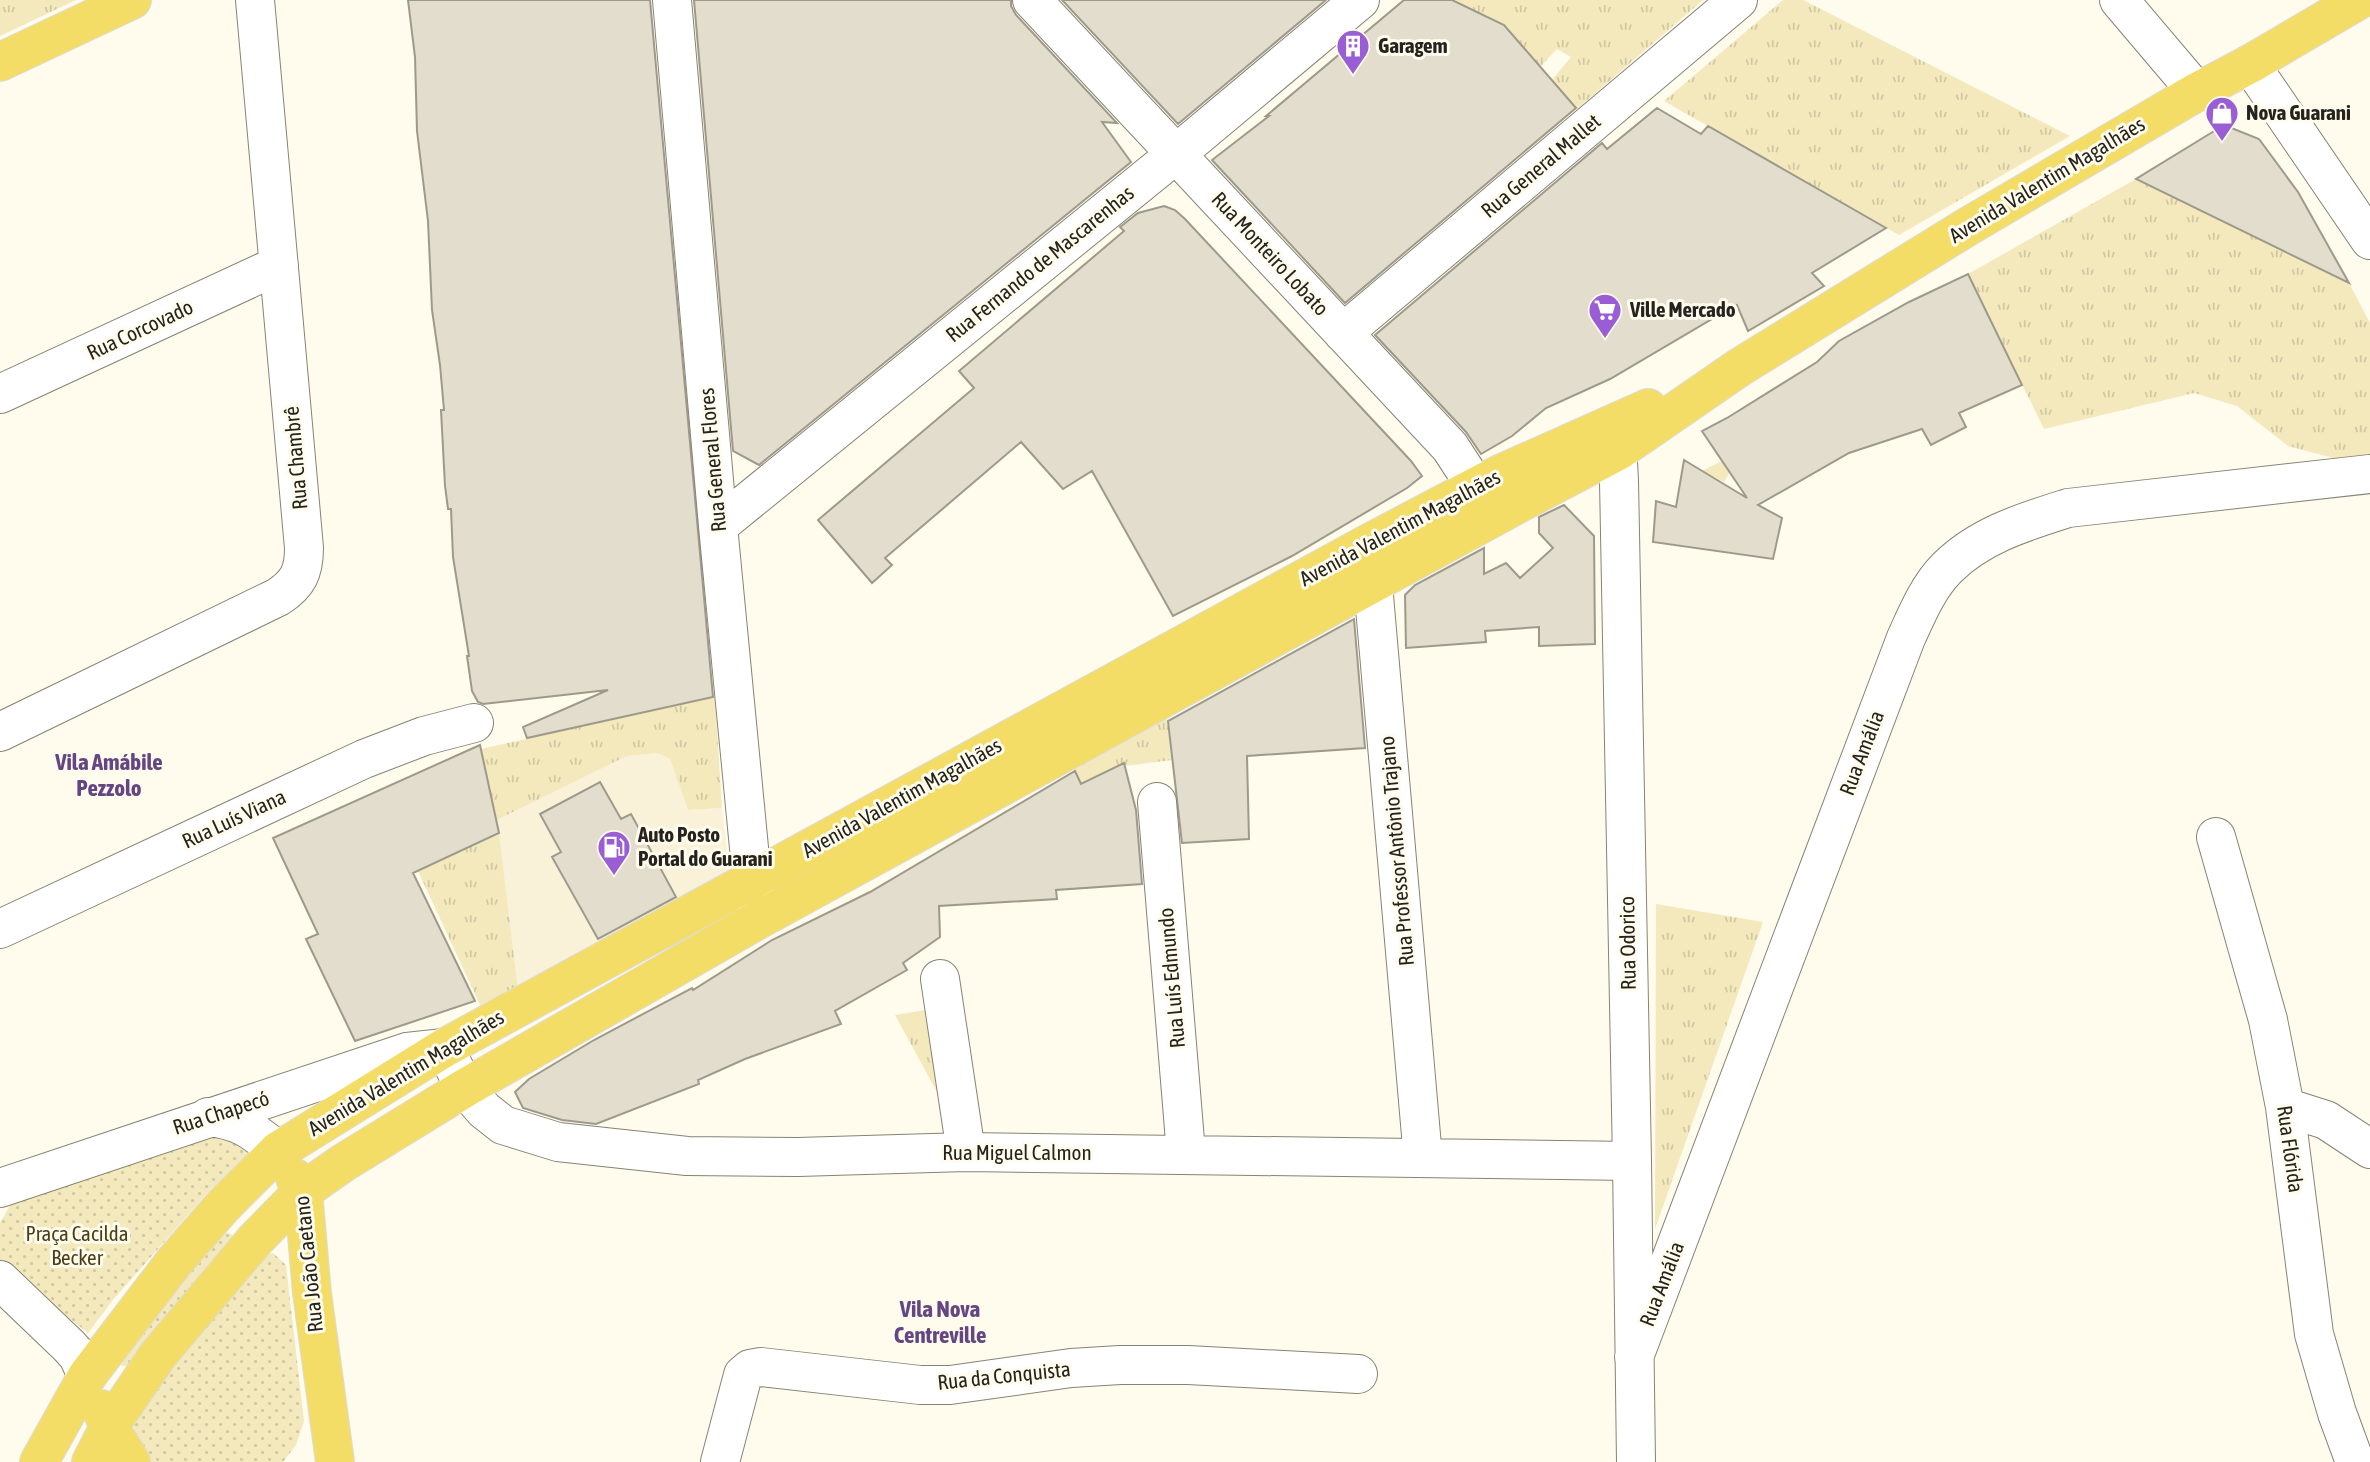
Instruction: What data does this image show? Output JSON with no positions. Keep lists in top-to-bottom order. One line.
{"streets":{"main road":["Avenida Valentim Magalhães","Rua João Caetano"],"street":["Rua General Mallet","Rua Monteiro Lobato","Rua Fernando de Mascarenhas","Rua Corcovado","Rua Chambrê","Rua General Flores","Rua Amália","Rua Luís Viana","Rua Professor Antônio Trajano","Rua Odorico","Rua Luís Edmundo","Rua Chapecó","Rua Flórida","Rua Miguel Calmon","Rua da Conquista"]},"crossings":[["Rua General Mallet","Rua Monteiro Lobato"],["Avenida Valentim Magalhães","Rua Monteiro Lobato"],["Avenida Valentim Magalhães","Rua General Flores"],["Avenida Valentim Magalhães","Rua Professor Antônio Trajano"],["Avenida Valentim Magalhães","Rua Odorico"],["Avenida Valentim Magalhães","Rua Chapecó"],["Avenida Valentim Magalhães","Rua Miguel Calmon"],["Avenida Valentim Magalhães","Rua João Caetano"],["Rua Monteiro Lobato","Rua Fernando de Mascarenhas"],["Rua Fernando de Mascarenhas","Rua General Flores"],["Rua Corcovado","Rua Chambrê"],["Rua Amália","Rua Odorico"],["Rua Professor Antônio Trajano","Rua Miguel Calmon"],["Rua Odorico","Rua Miguel Calmon"],["Rua Luís Edmundo","Rua Miguel Calmon"],["Rua Chapecó","Rua Miguel Calmon"],["Rua Chapecó","Rua João Caetano"]],"districts":["Vila Amábile Pezzolo","Vila Nova Centreville"],"parks":["Praça Cacilda Becker"],"places":{"building":["Garagem"],"shop":["Nova Guarani"],"supermarket":["Ville Mercado"],"fuel station":["Auto Posto Portal do Guarani"]}}
